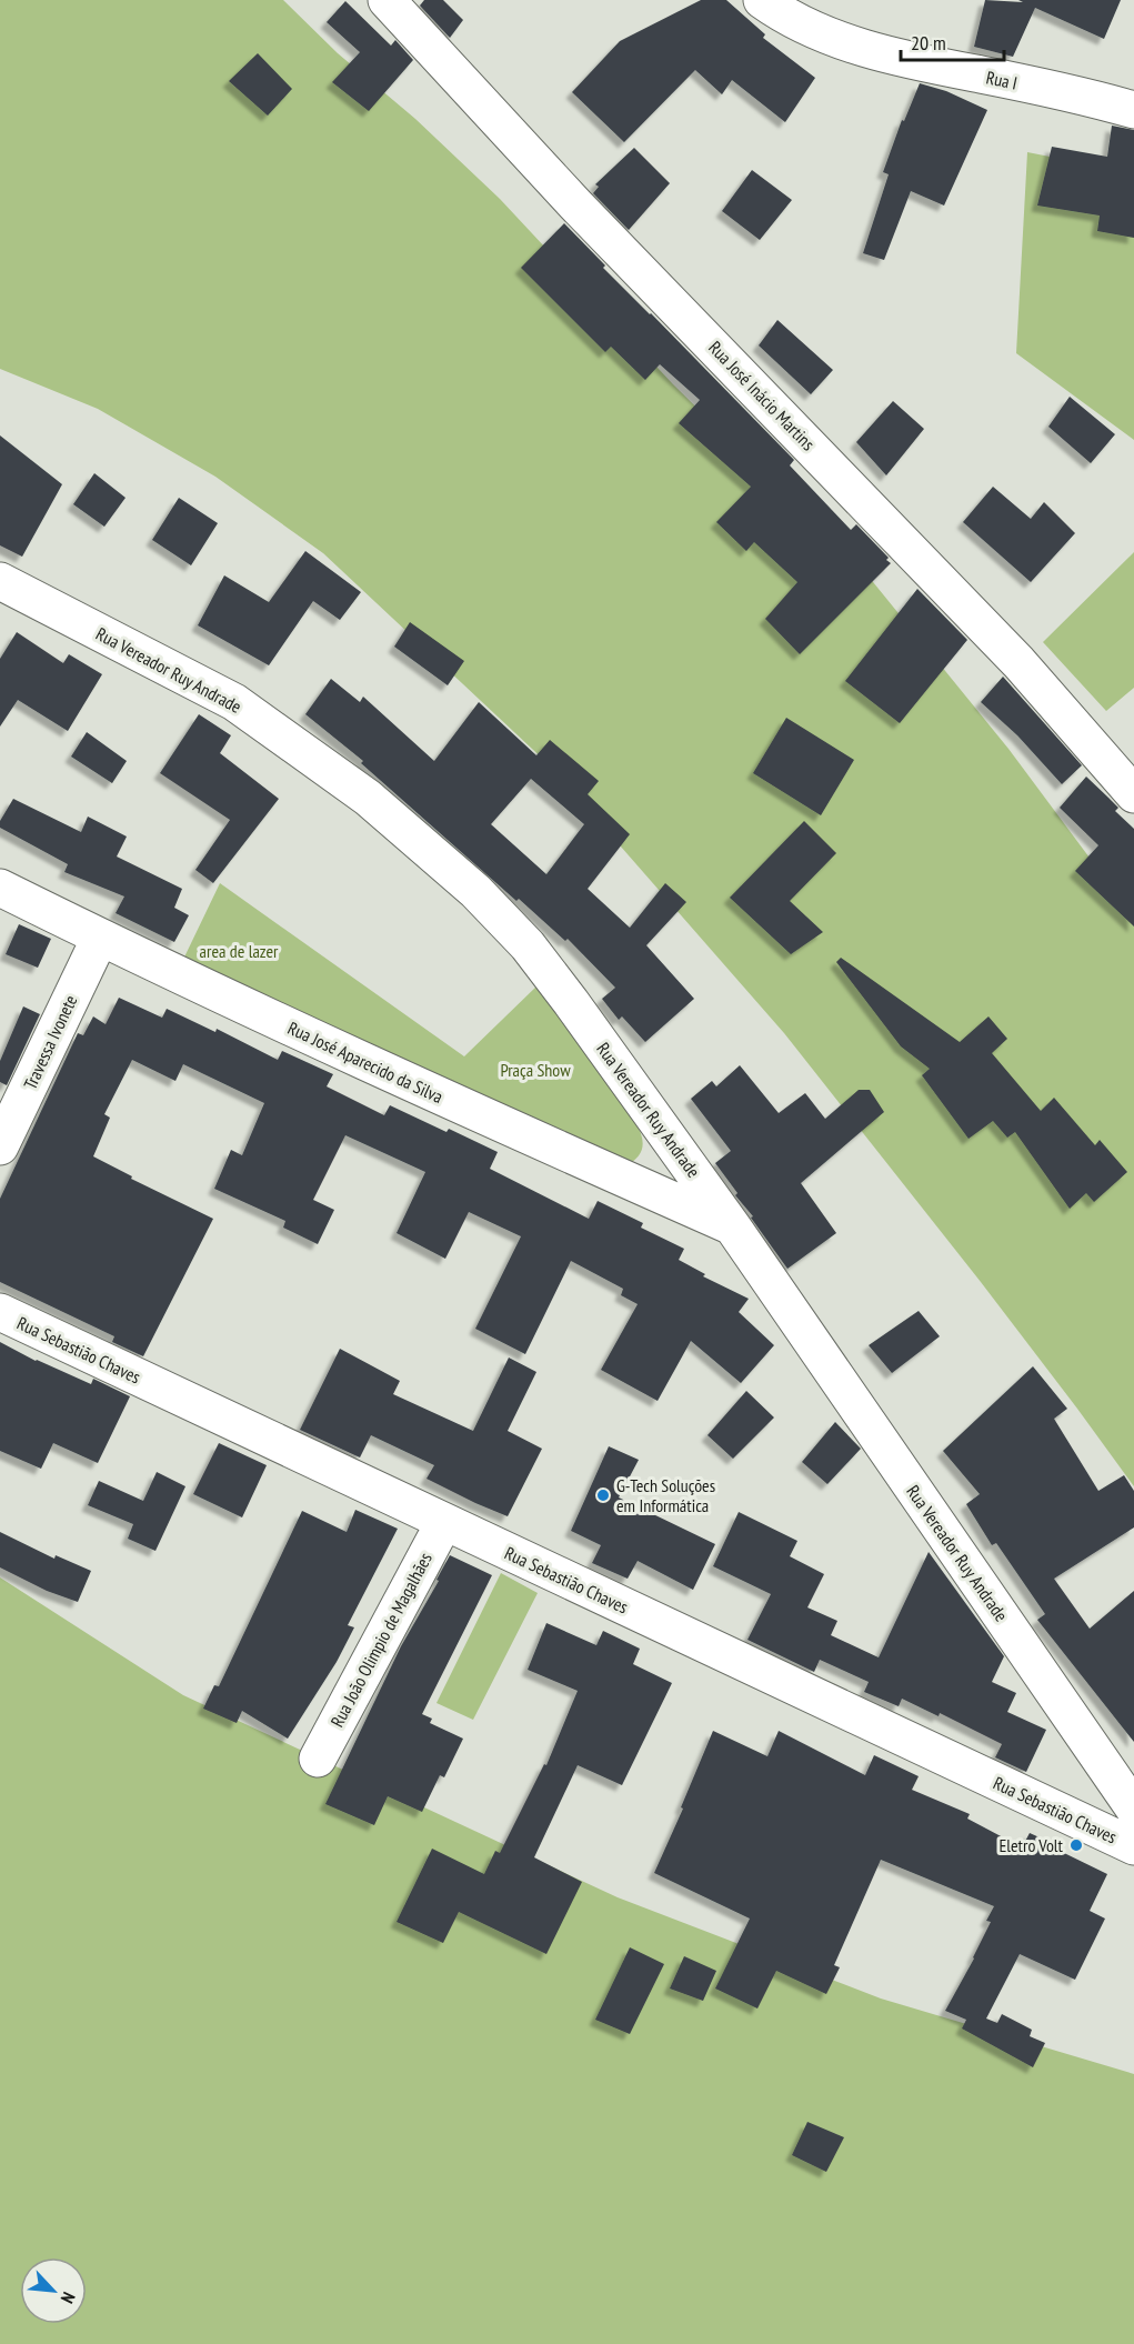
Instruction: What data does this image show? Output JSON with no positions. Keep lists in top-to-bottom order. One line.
{"streets":{"street":["Rua I","Rua José Inácio Martins","Rua Vereador Ruy Andrade","Travessa Ivonete","Rua José Aparecido da Silva","Rua Sebastião Chaves","Rua João Olimpio de Magalhães"]},"crossings":[["Rua Vereador Ruy Andrade","Rua José Aparecido da Silva"],["Travessa Ivonete","Rua José Aparecido da Silva"],["Rua Sebastião Chaves","Rua João Olimpio de Magalhães"]],"parks":["area de lazer","Praça Show"],"places":["G-Tech Soluções em Informática","Eletro Volt"],"scale_bar":"20 m","north":"bottom right"}
